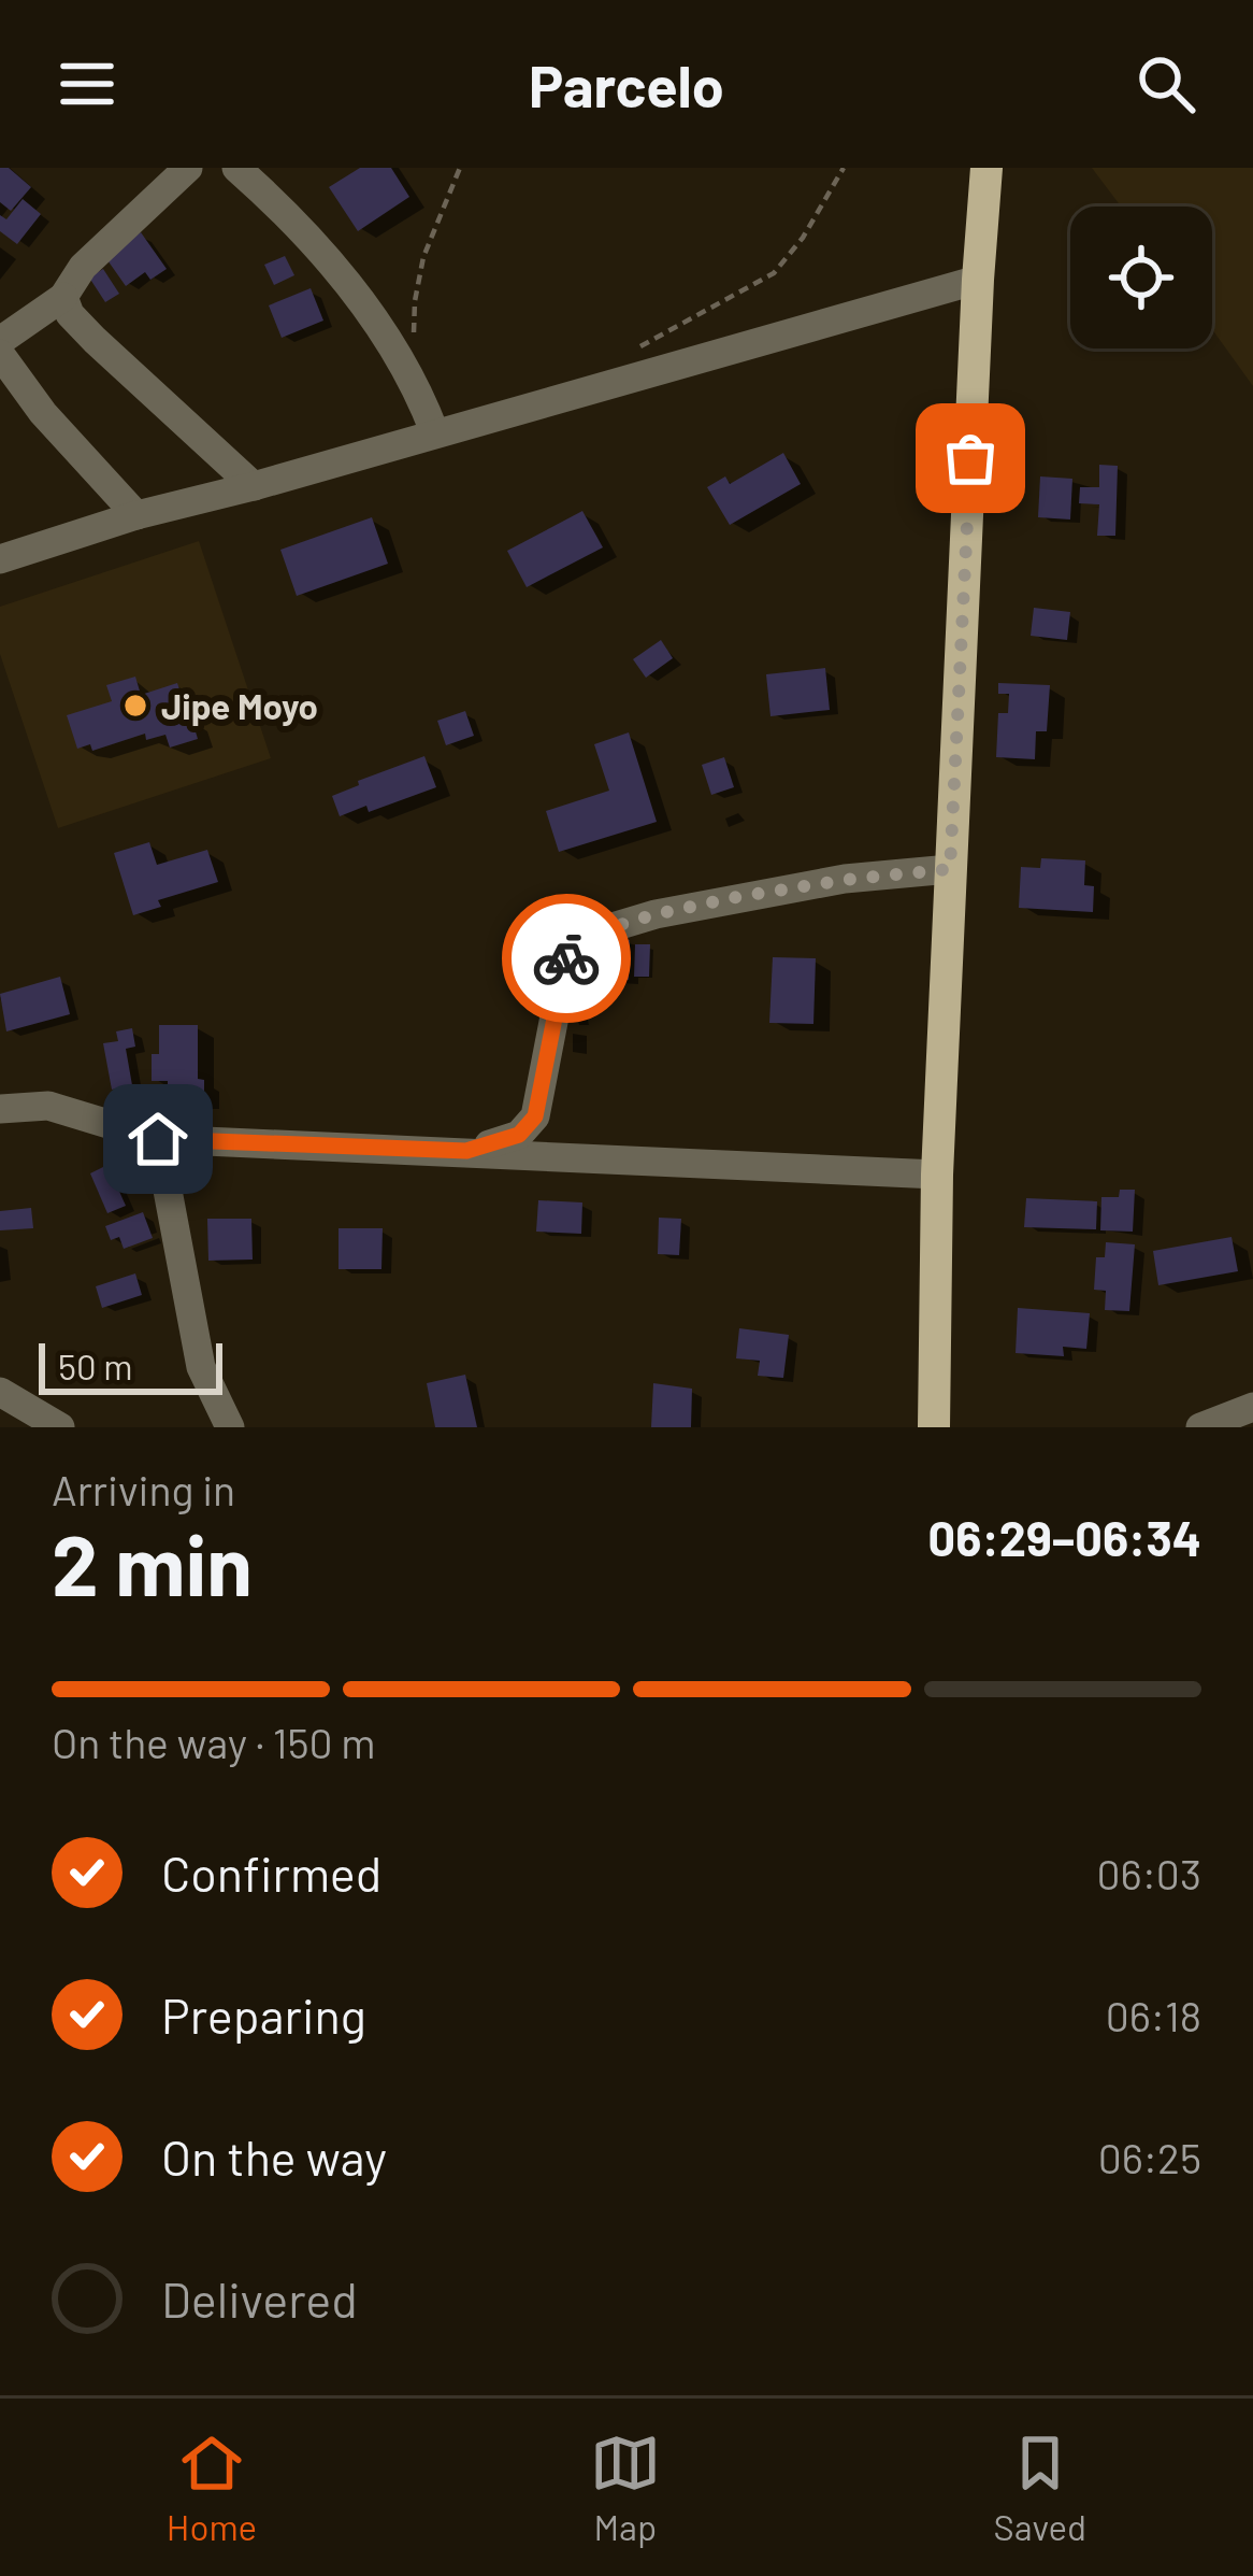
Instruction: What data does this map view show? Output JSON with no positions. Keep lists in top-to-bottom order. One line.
{"places":["Jipe Moyo"],"scale_bar":"50 m","page":{"header":"Parcelo","scale":"50 m","heading":["2 min","Arriving in","06:29–06:34"],"bar":"On the way · 150 m","list":[["Confirmed","06:03"],["Preparing","06:18"],["On the way","06:25"],"Delivered"],"tabs":["Home","Map","Saved"]}}
